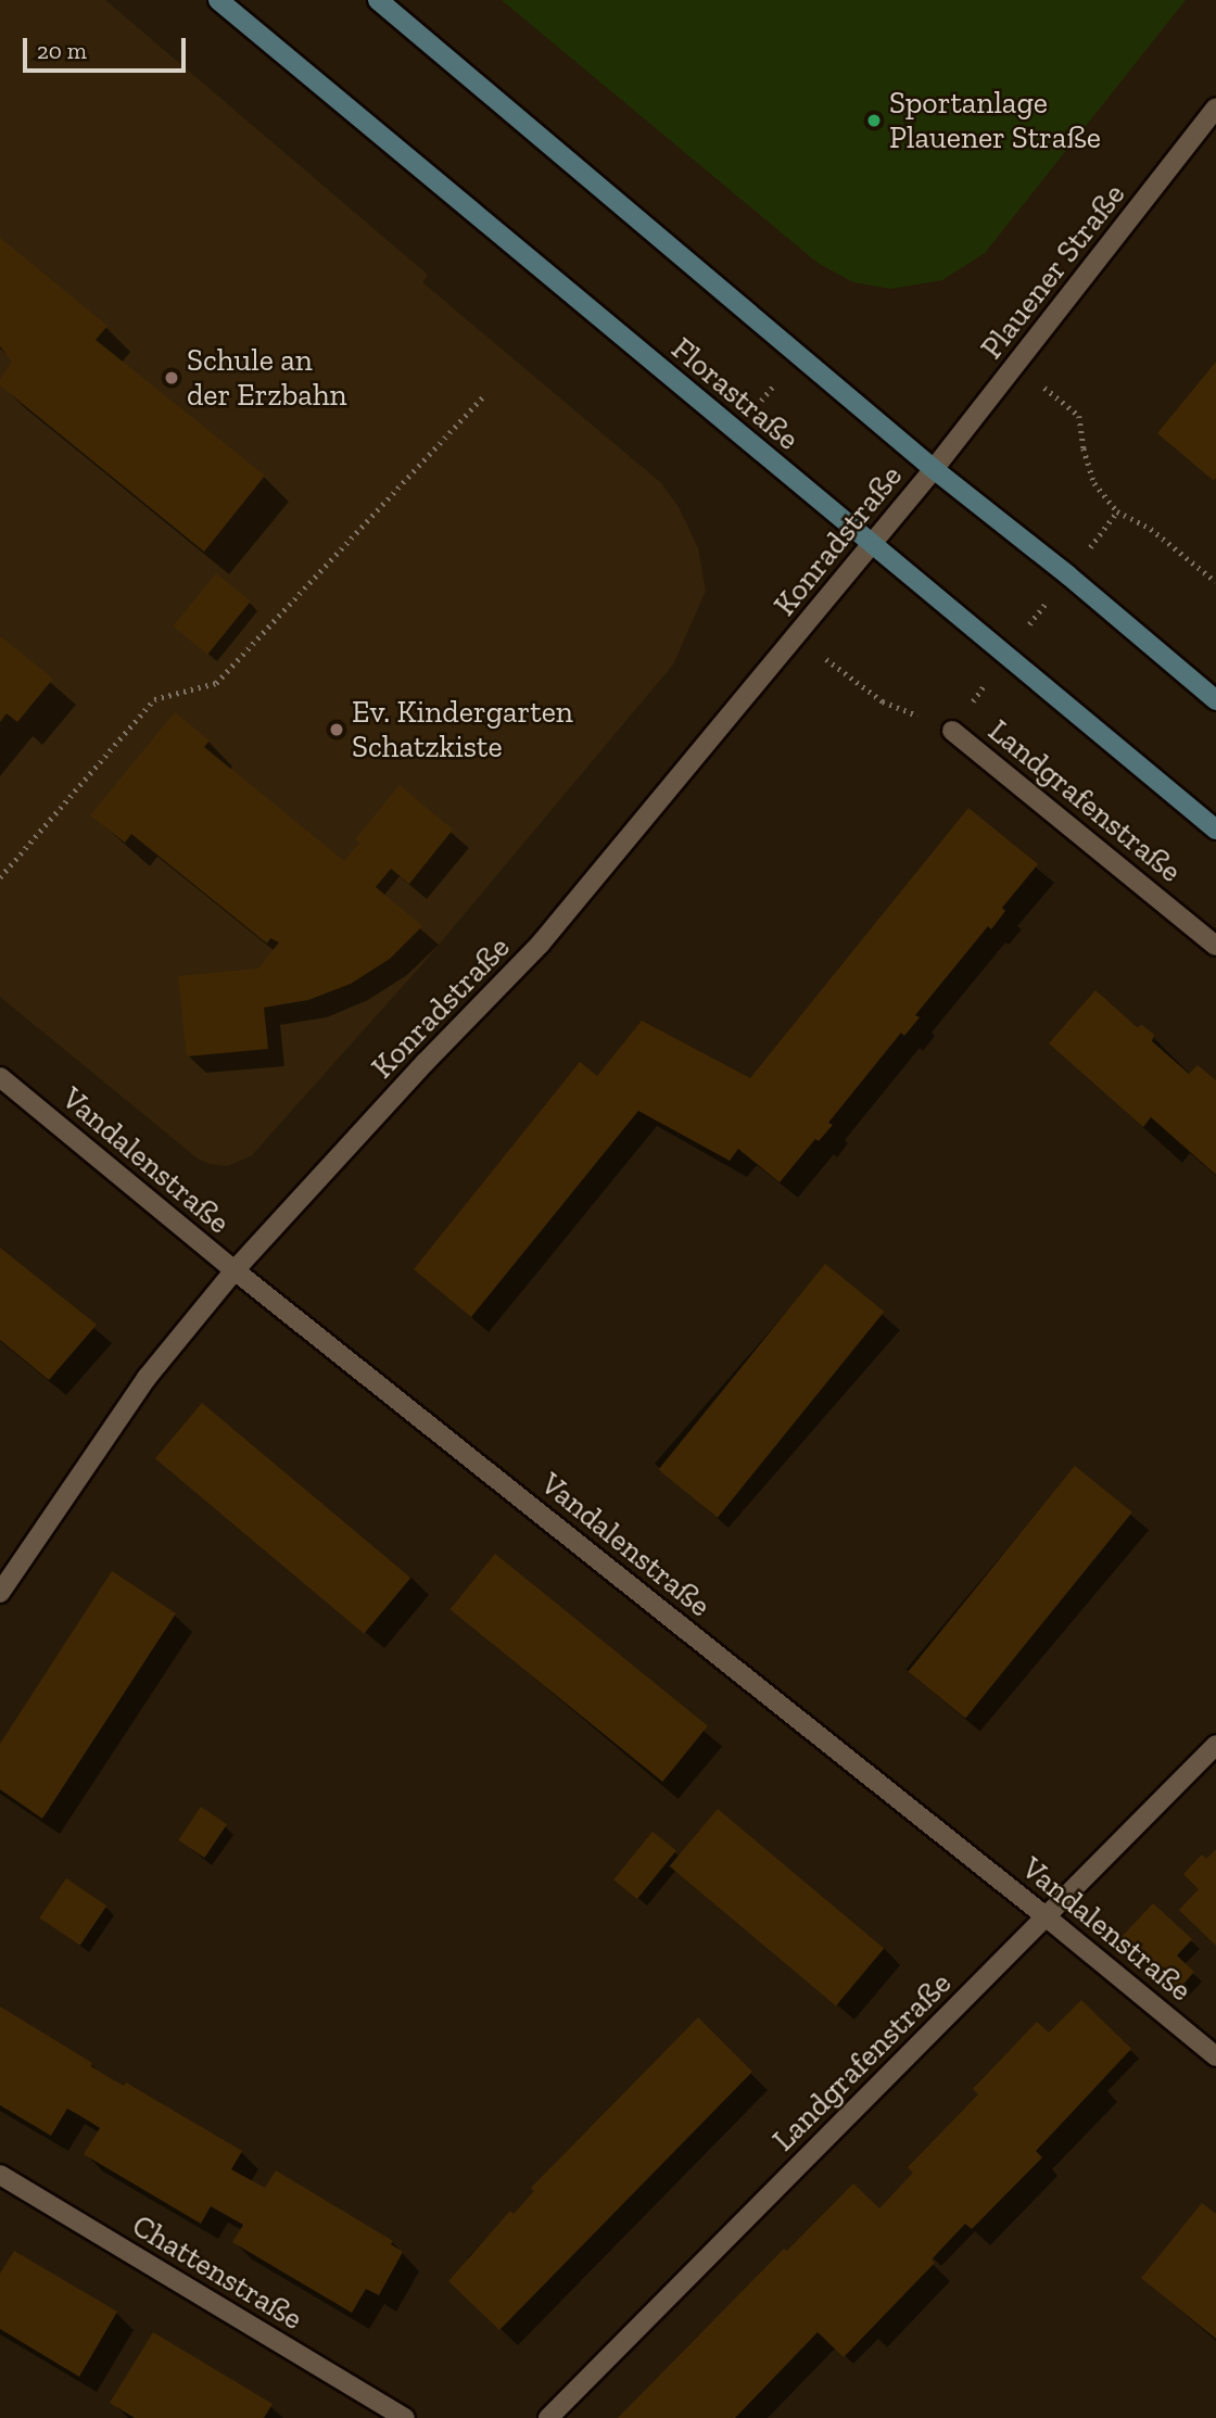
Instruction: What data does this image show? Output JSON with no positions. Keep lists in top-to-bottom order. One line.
{"streets":{"main road":["Florastraße"],"street":["Plauener Straße","Konradstraße","Landgrafenstraße","Vandalenstraße","Chattenstraße"]},"crossings":[["Plauener Straße","Konradstraße"],["Florastraße","Konradstraße"],["Konradstraße","Vandalenstraße"],["Landgrafenstraße","Vandalenstraße"]],"places":["Sportanlage Plauener Straße","Schule an der Erzbahn","Ev. Kindergarten Schatzkiste"],"scale_bar":"20 m"}
